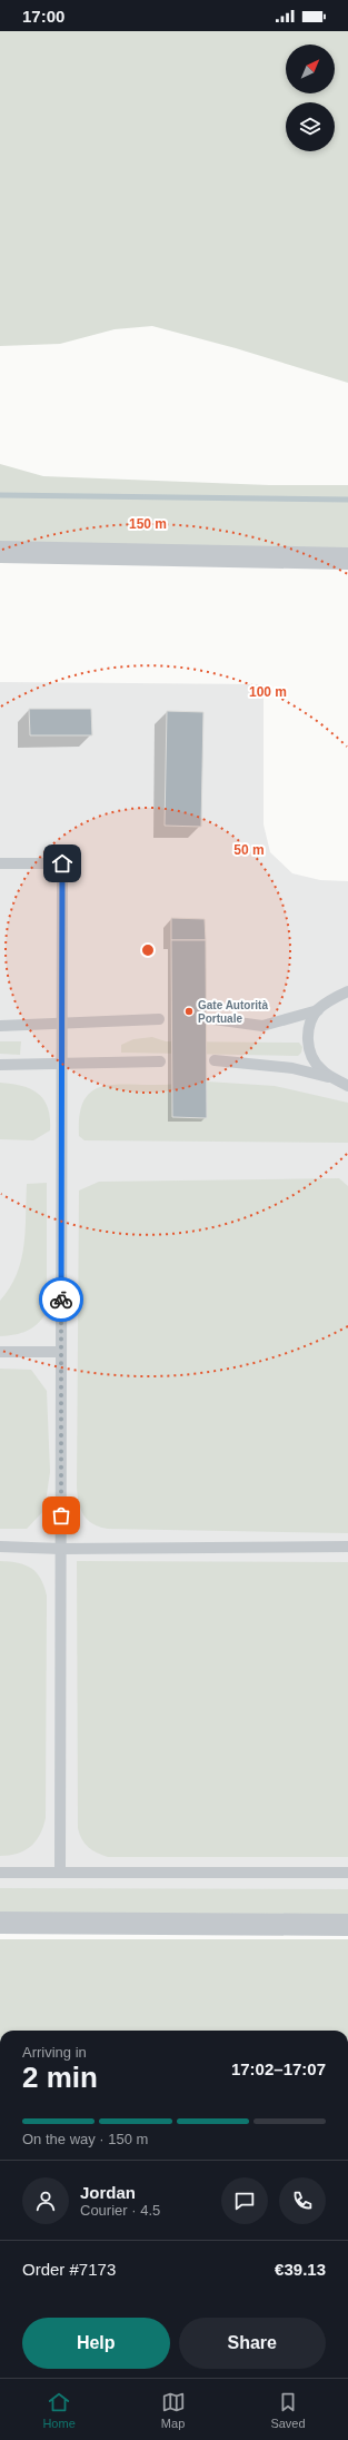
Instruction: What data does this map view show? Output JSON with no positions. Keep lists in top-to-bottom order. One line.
{"places":["Gate Autorità Portuale"],"north":"top right","page":{"status":"17:00","heading":["2 min","Arriving in","17:02–17:07"],"panel":["Jordan","Courier · 4.5","Order #7173","€39.13"],"bar":"On the way · 150 m","buttons":["Help","Share"],"tabs":["Home","Map","Saved"]},"rings":["150 m","100 m","50 m"]}
